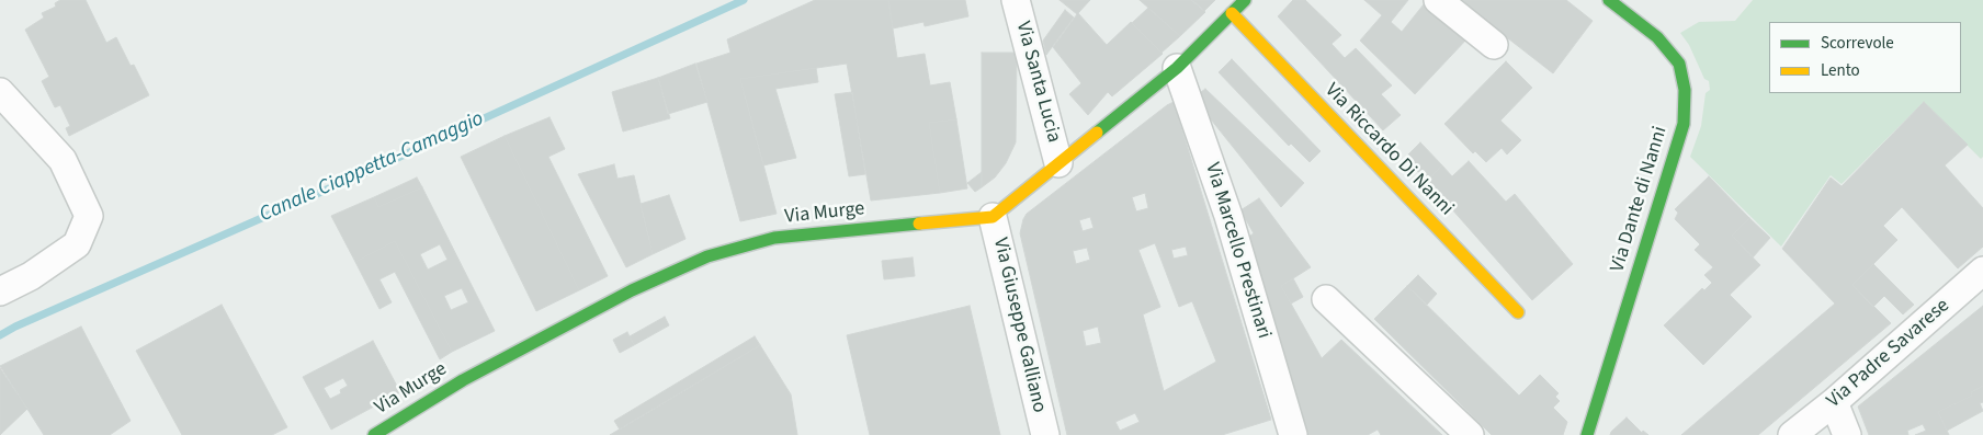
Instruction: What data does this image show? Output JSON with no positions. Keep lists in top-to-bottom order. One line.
{"streets":{"street":["Via Santa Lucia","Via Riccardo Di Nanni","Via Dante di Nanni","Via Murge","Via Marcello Prestinari","Via Giuseppe Galliano","Via Padre Savarese"]},"crossings":[["Via Murge","Via Giuseppe Galliano"]],"water":["Canale Ciappetta-Camaggio"],"legend":["Scorrevole","Lento"]}
